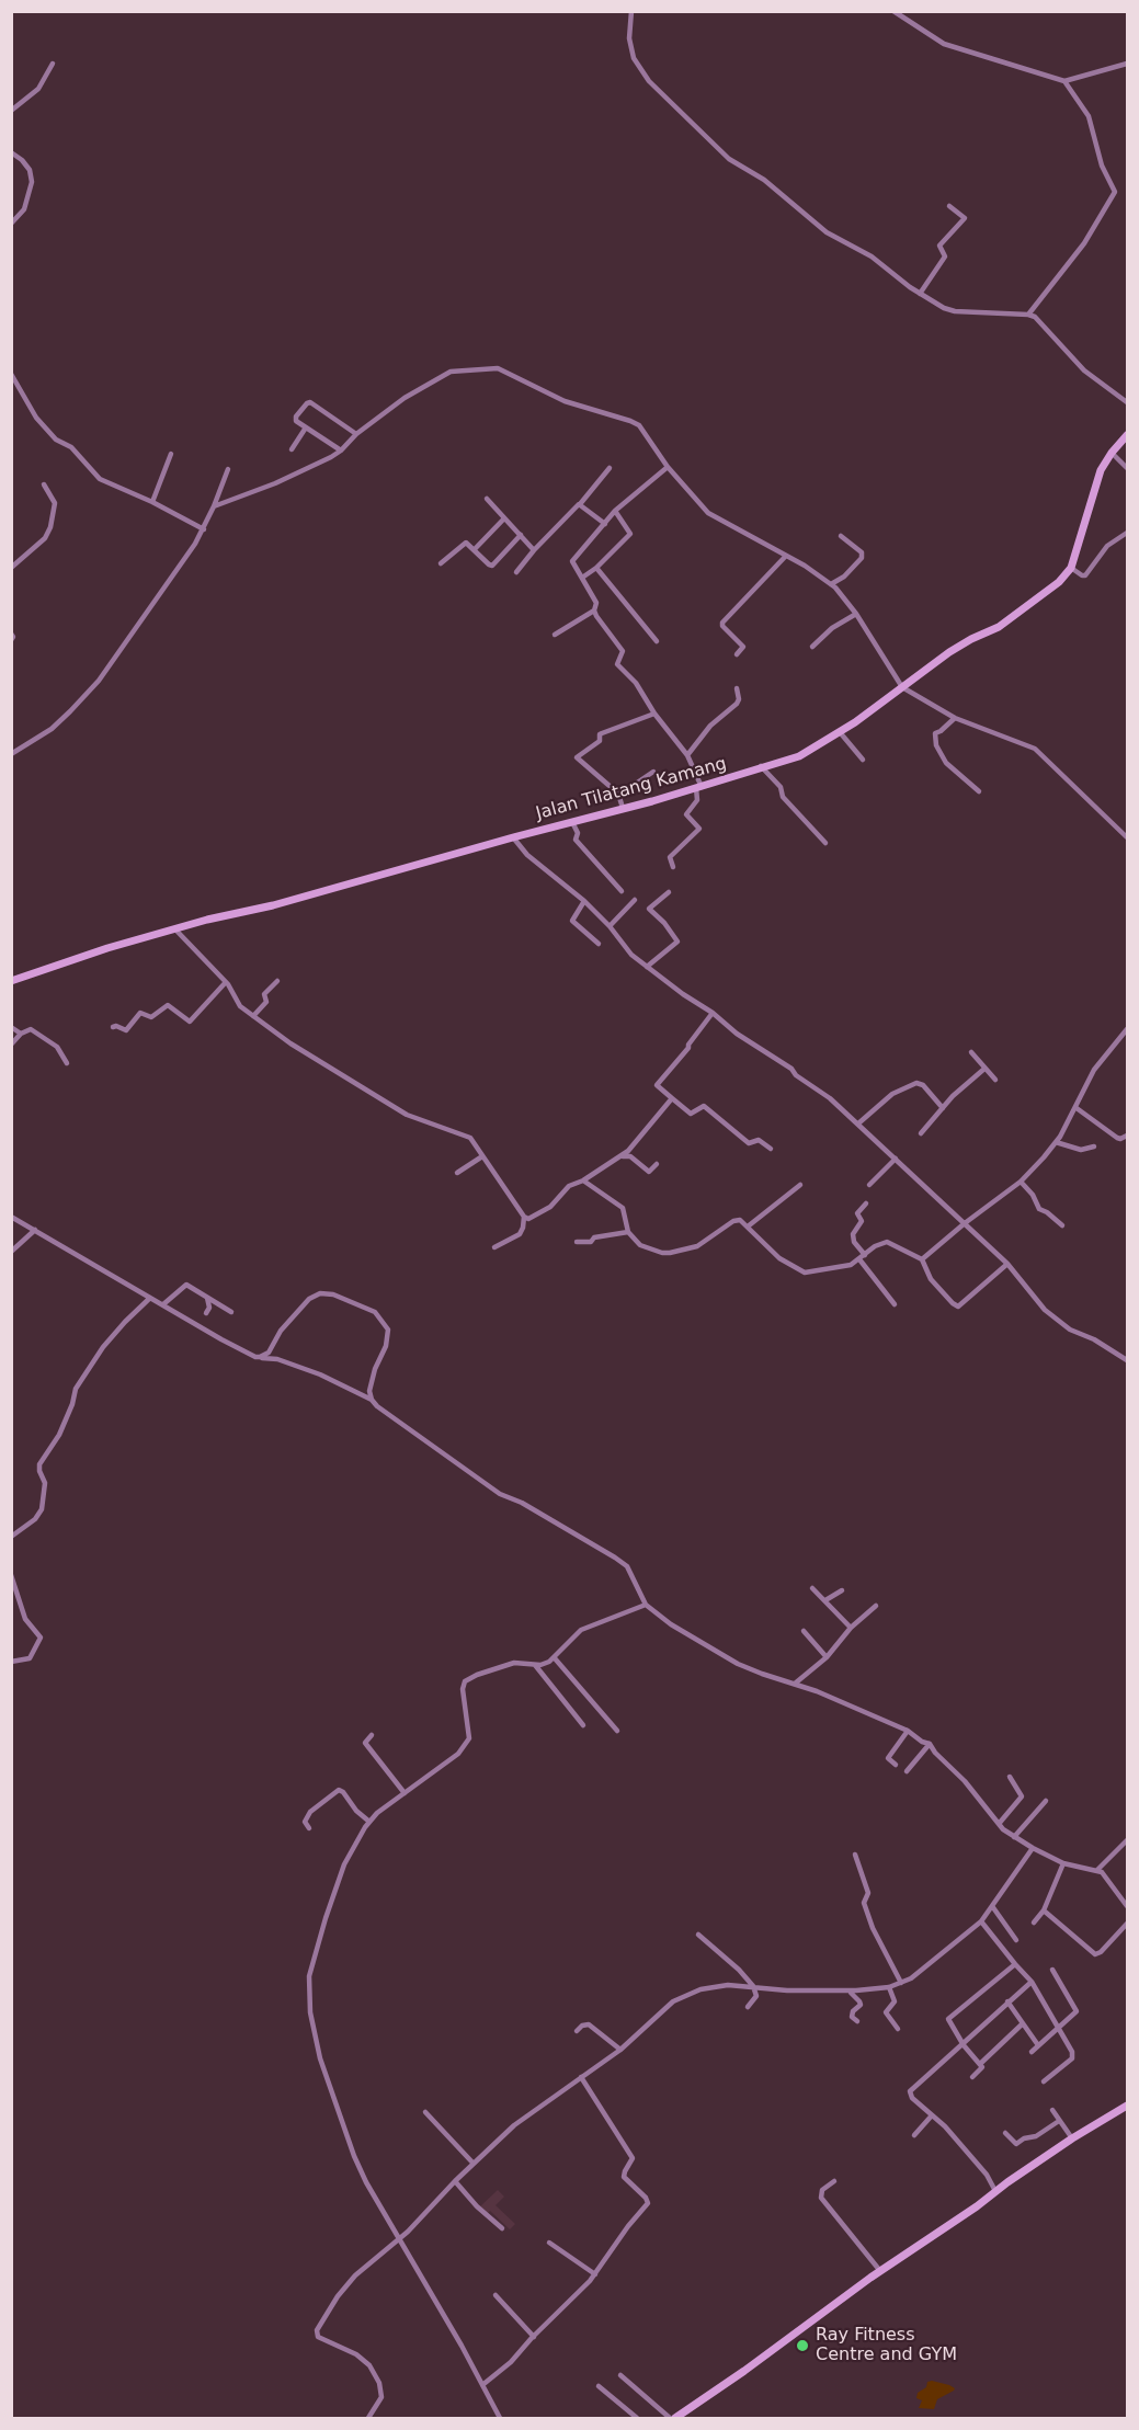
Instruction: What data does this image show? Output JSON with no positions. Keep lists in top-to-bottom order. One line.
{"streets":{"street":["Jalan Tilatang Kamang"]},"places":["Ray Fitness Centre and GYM"]}
